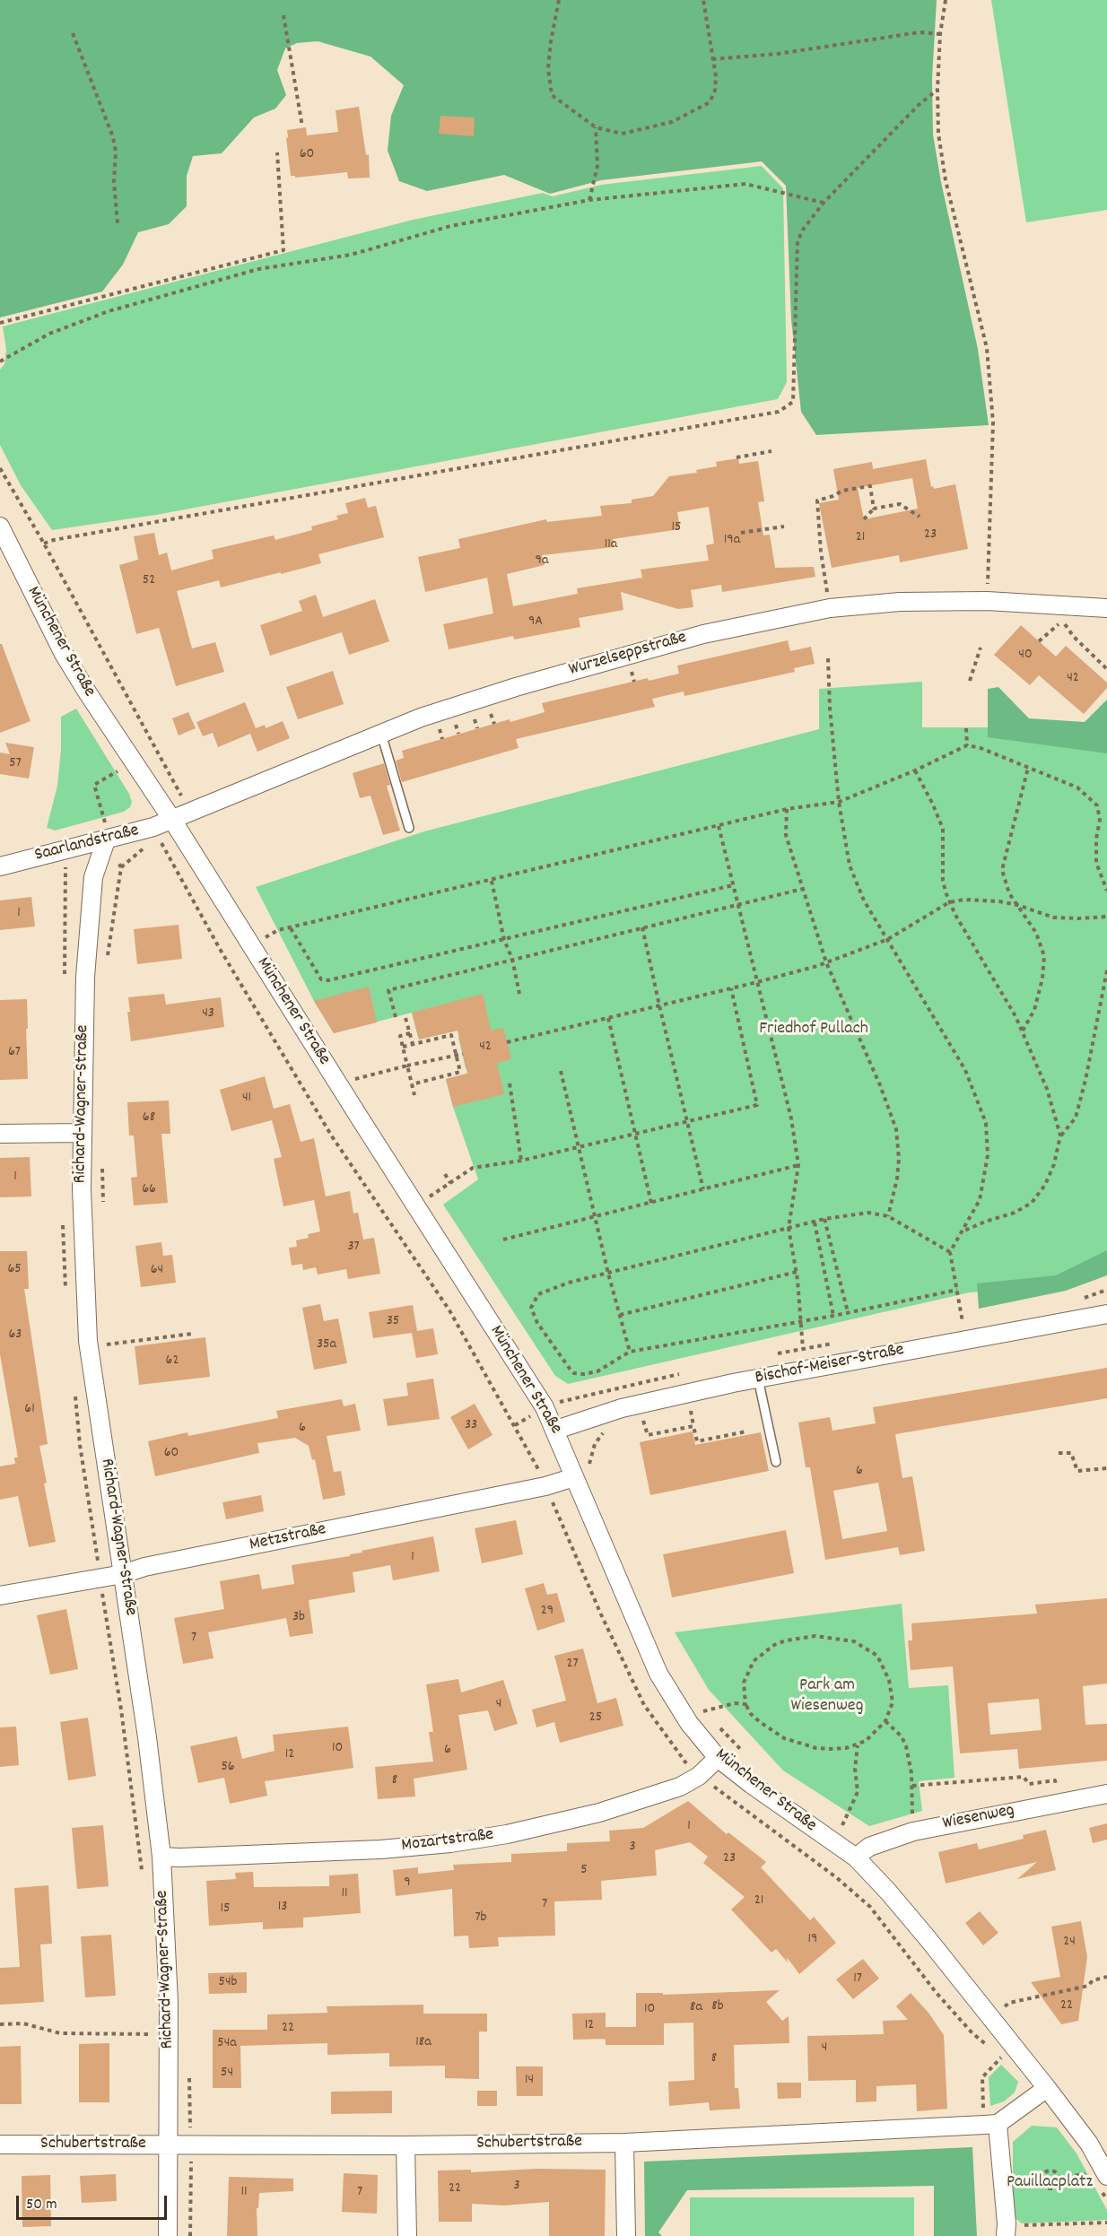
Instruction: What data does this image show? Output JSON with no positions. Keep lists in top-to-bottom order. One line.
{"streets":{"street":["Münchener Straße","Wurzelseppstraße","Saarlandstraße","Richard-Wagner-Straße","Bischof-Meiser-Straße","Metzstraße","Wiesenweg","Mozartstraße","Schubertstraße"]},"crossings":[["Münchener Straße","Wurzelseppstraße"],["Münchener Straße","Saarlandstraße"],["Münchener Straße","Bischof-Meiser-Straße"],["Münchener Straße","Metzstraße"],["Münchener Straße","Wiesenweg"],["Münchener Straße","Mozartstraße"],["Wurzelseppstraße","Saarlandstraße"],["Saarlandstraße","Richard-Wagner-Straße"],["Richard-Wagner-Straße","Metzstraße"],["Richard-Wagner-Straße","Mozartstraße"],["Richard-Wagner-Straße","Schubertstraße"]],"parks":["Friedhof Pullach","Park am Wiesenweg","Pauillacplatz"],"house_numbers":["60","15","23","21","19a","11a","9a","52","9A","40","42","57","1","43","42","67","41","68","1","66","37","65","64","35","63","35a","62","61","33","6","60","6","1","29","3b","7","27","4","25","10","6","12","56","8","1","3","23","5","9","11","21","7","13","15","7b","19","24","17","54b","22","8b","8a","10","12","22","18a","54a","4","8","54","14","3","22","11","7"],"scale_bar":"50 m"}
